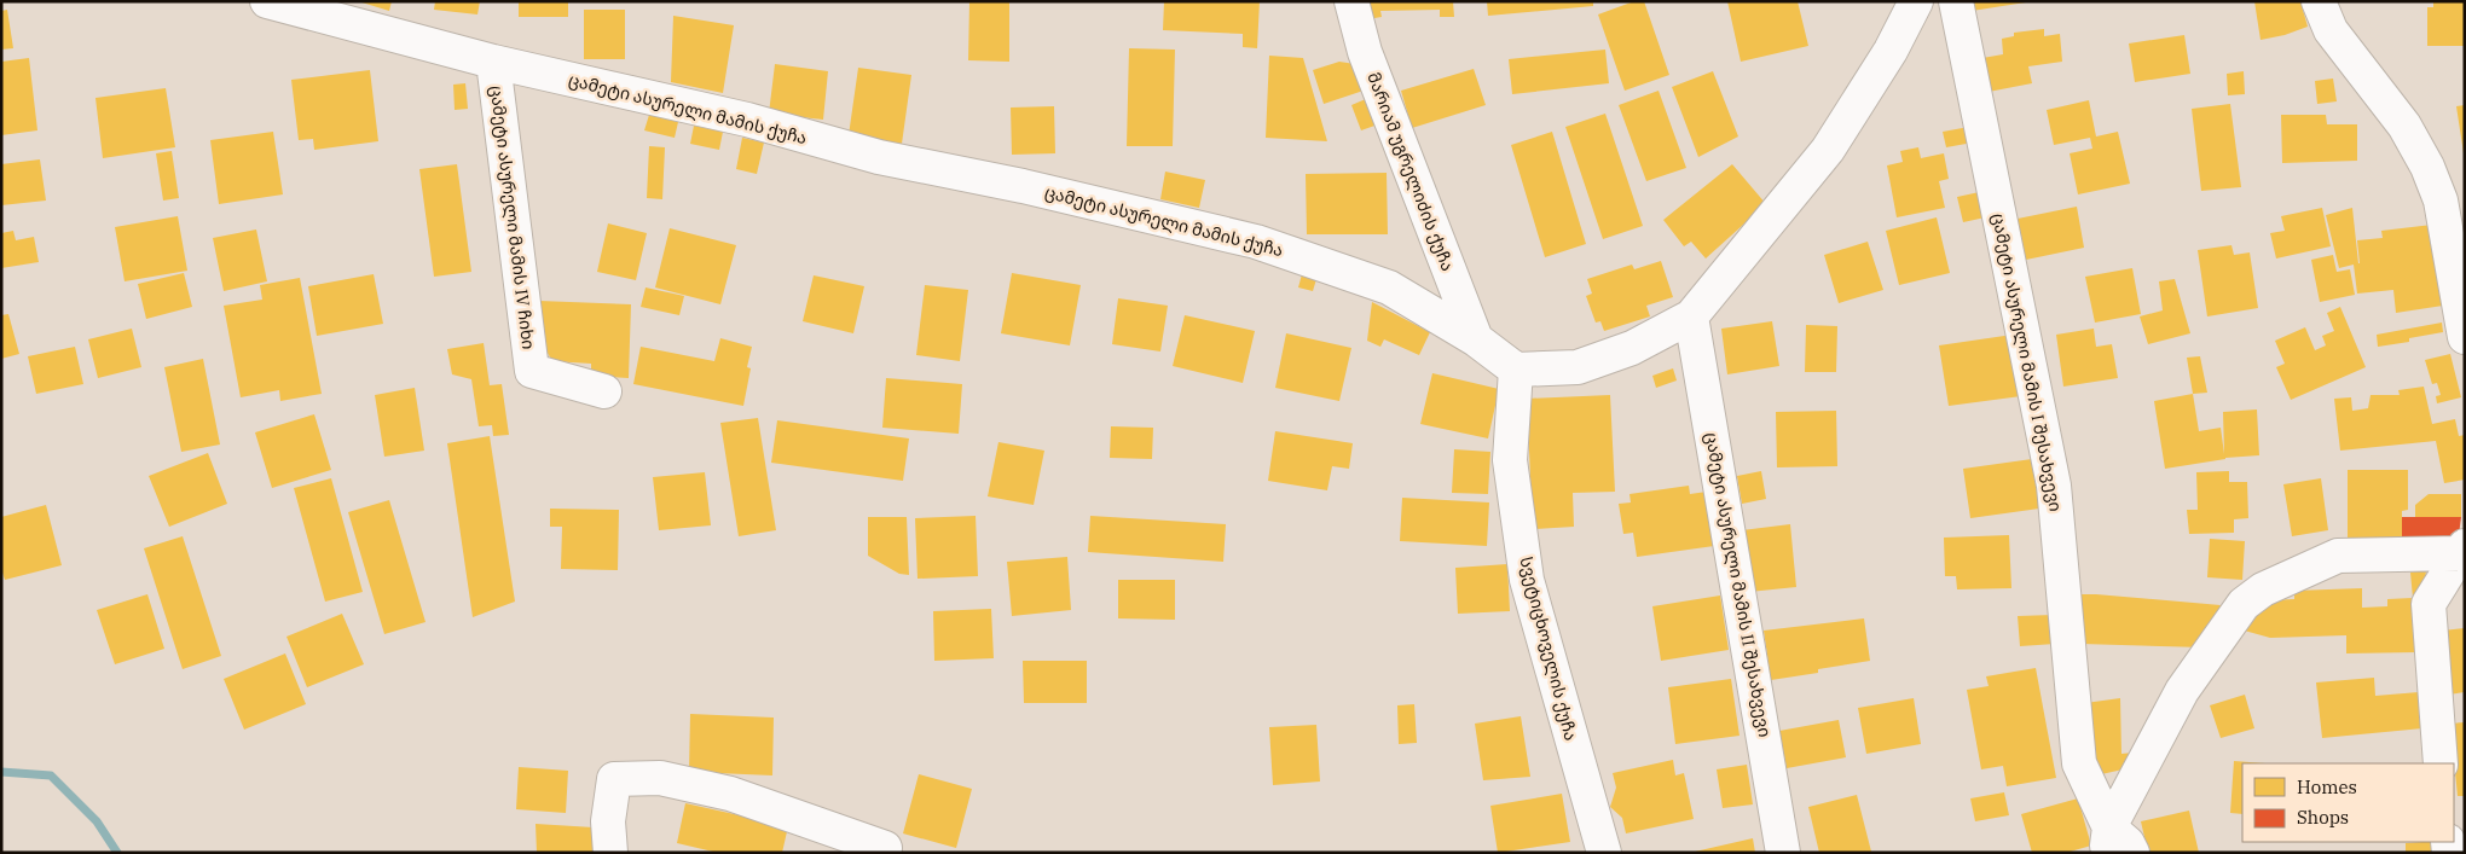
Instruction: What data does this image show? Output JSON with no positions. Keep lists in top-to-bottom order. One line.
{"streets":{"street":["ცამეტი ასურელი მამის ქუჩა","მარიამ უგრელიძის ქუჩა","ცამეტი ასურელი მამის IV ჩიხი","ცამეტი ასურელი მამის I შესახვევი","ცამეტი ასურელი მამის II შესახვევი","სვეტიცხოველის ქუჩა"]},"crossings":[["ცამეტი ასურელი მამის ქუჩა","მარიამ უგრელიძის ქუჩა"],["ცამეტი ასურელი მამის ქუჩა","ცამეტი ასურელი მამის IV ჩიხი"],["ცამეტი ასურელი მამის ქუჩა","სვეტიცხოველის ქუჩა"]],"legend":["Homes","Shops"]}
